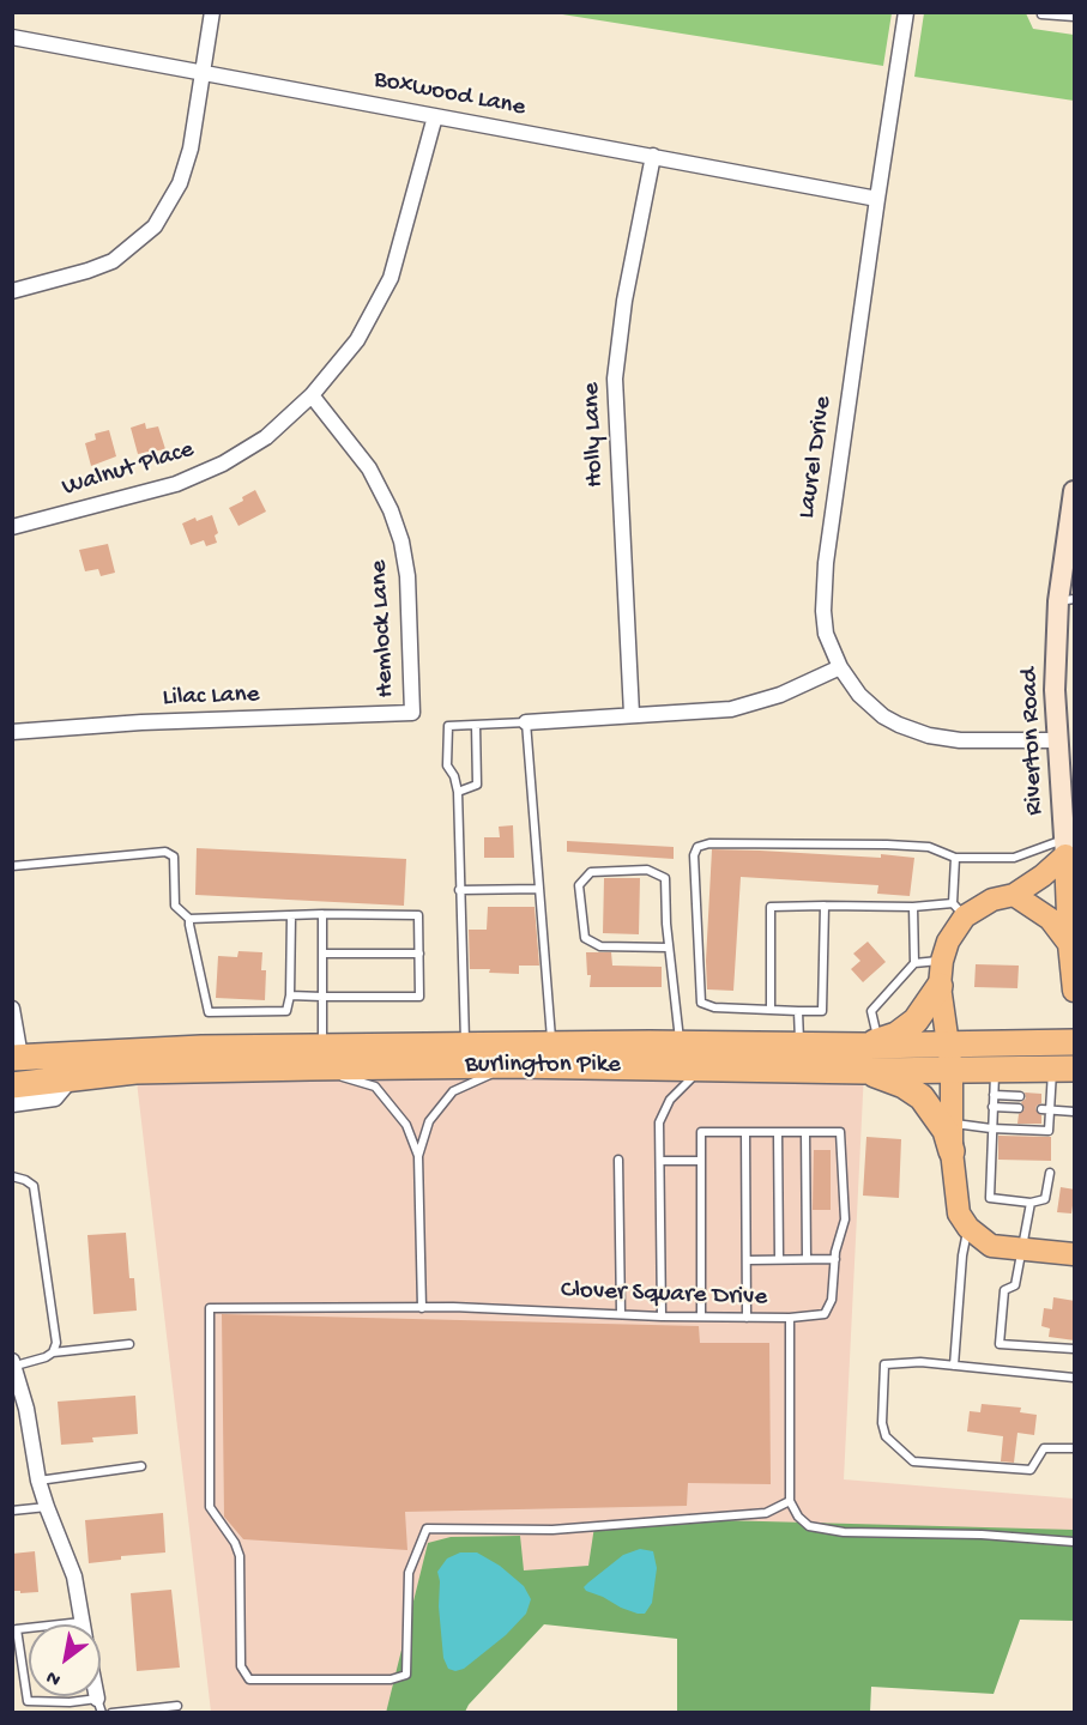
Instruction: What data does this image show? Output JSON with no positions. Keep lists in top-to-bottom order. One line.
{"streets":{"highway":["Burlington Pike"],"main road":["Riverton Road"],"street":["Boxwood Lane","Holly Lane","Laurel Drive","Walnut Place","Hemlock Lane","Lilac Lane"],"lane":["Clover Square Drive"]},"crossings":[["Boxwood Lane","Holly Lane"],["Boxwood Lane","Laurel Drive"],["Boxwood Lane","Walnut Place"],["Laurel Drive","Riverton Road"],["Walnut Place","Hemlock Lane"],["Hemlock Lane","Lilac Lane"]],"north":"bottom left"}
